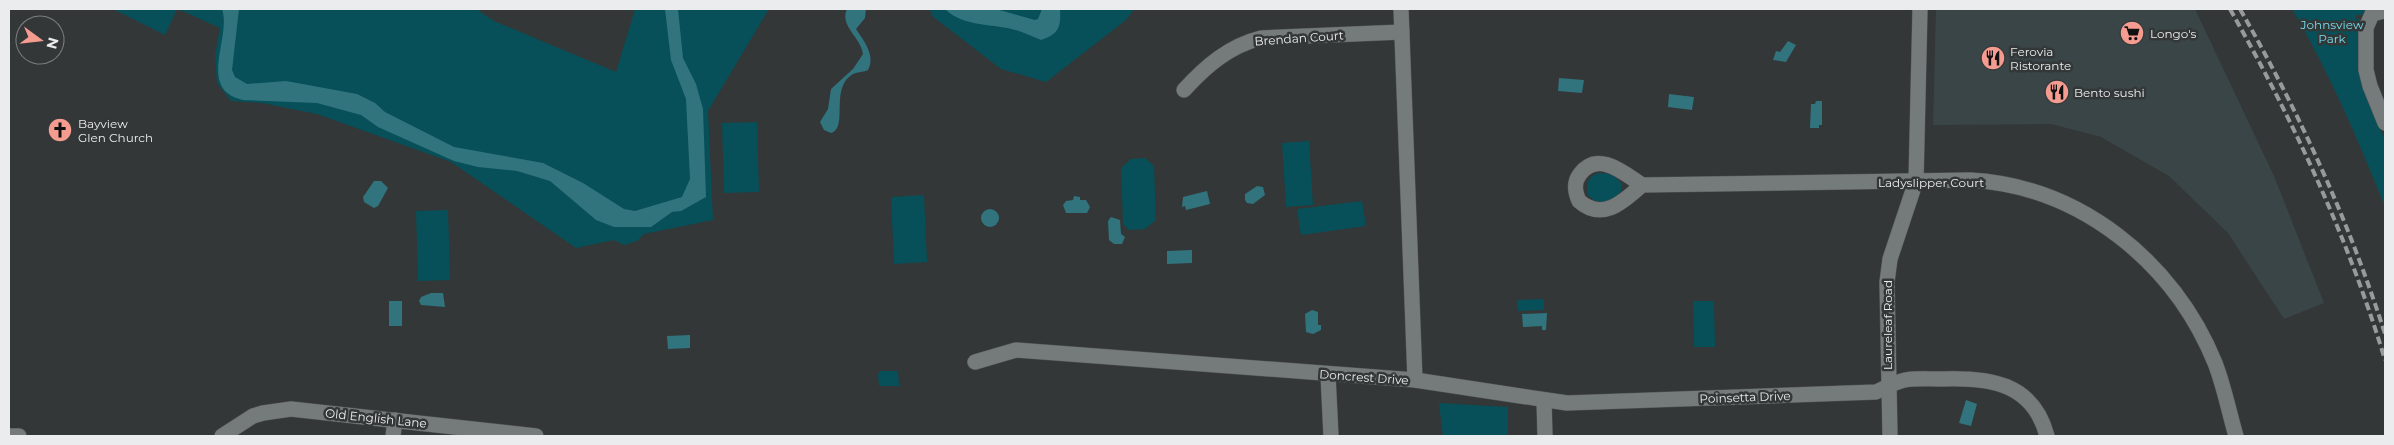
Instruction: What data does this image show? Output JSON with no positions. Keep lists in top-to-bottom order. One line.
{"streets":{"street":["Brendan Court","Ladyslipper Court","Laureleaf Road","Doncrest Drive","Poinsetta Drive","Old English Lane"]},"crossings":[["Brendan Court","Doncrest Drive"],["Ladyslipper Court","Laureleaf Road"],["Laureleaf Road","Poinsetta Drive"],["Doncrest Drive","Poinsetta Drive"]],"parks":["Johnsview Park"],"places":{"supermarket":["Longo's"],"restaurant":["Ferovia Ristorante","Bento sushi"],"church":["Bayview Glen Church"]},"north":"right"}
